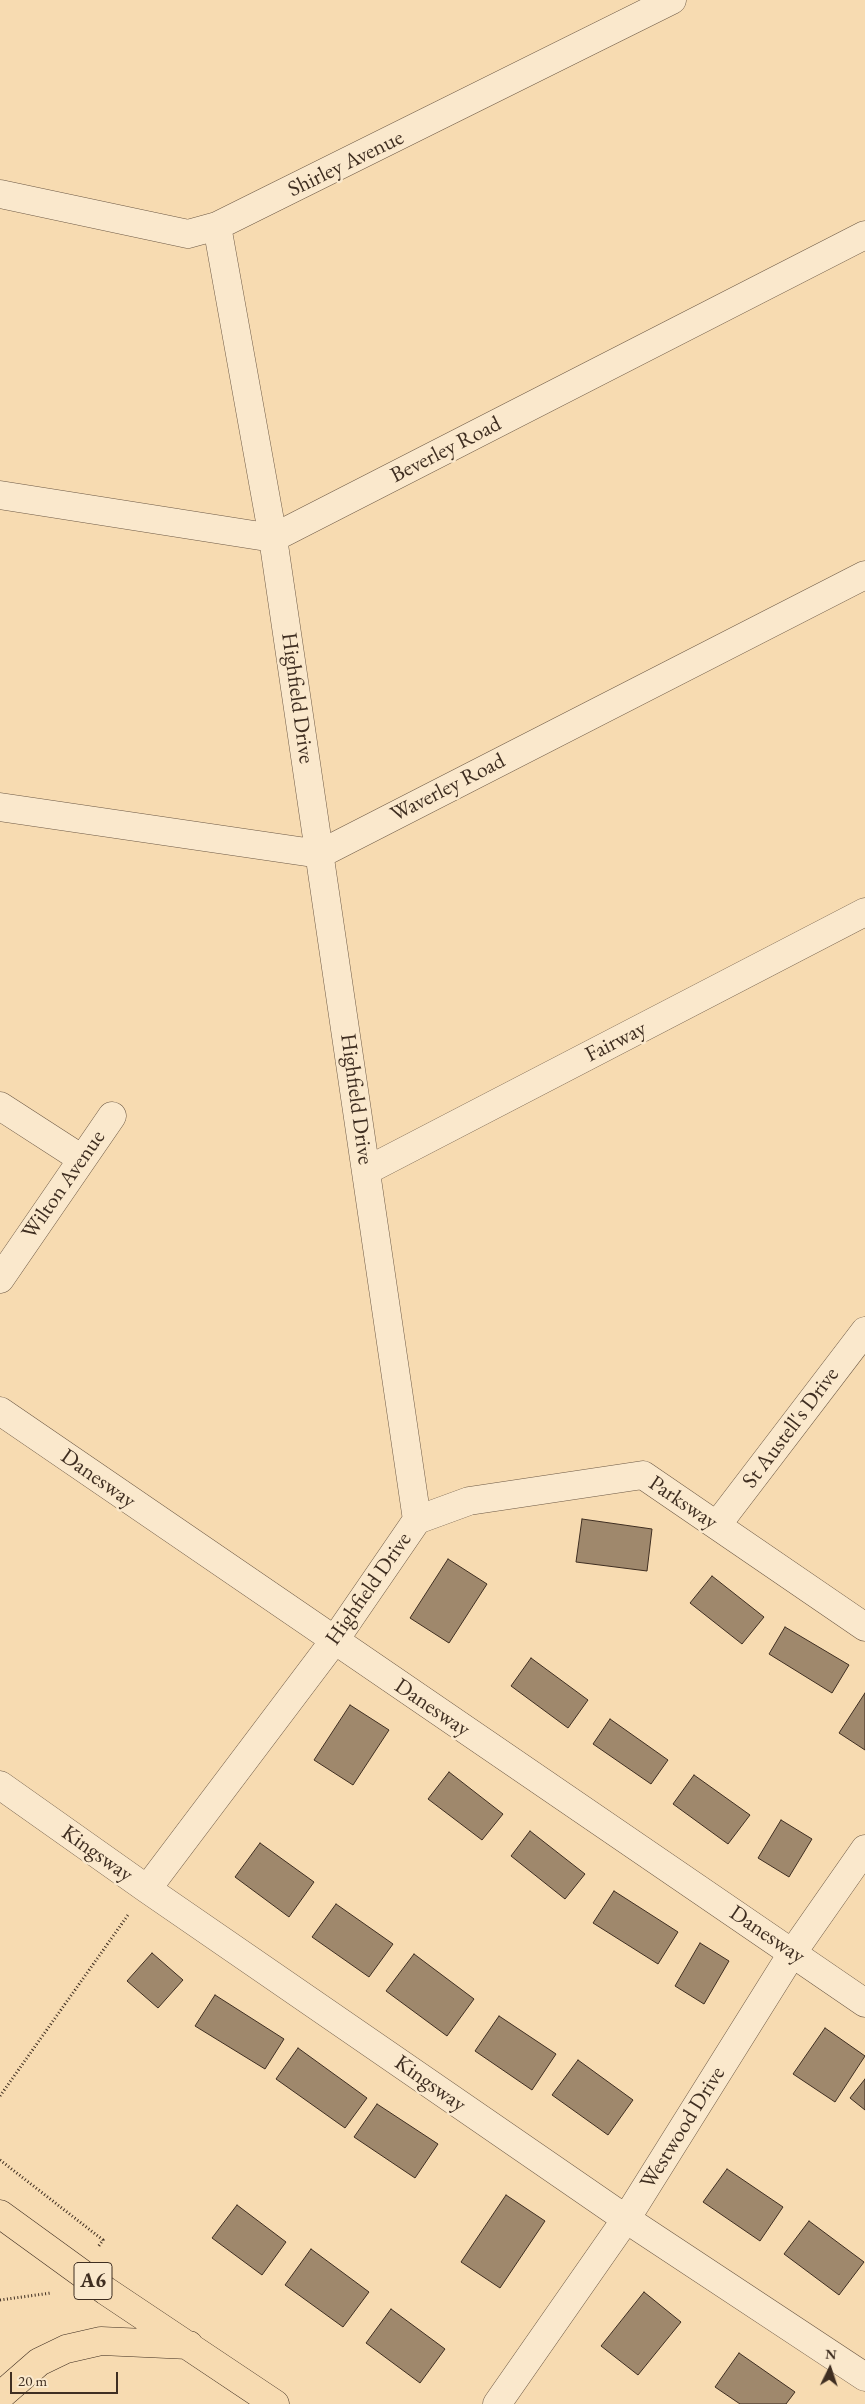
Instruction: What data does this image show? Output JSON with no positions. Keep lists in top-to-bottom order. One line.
{"streets":{"main road":["A6"],"street":["Shirley Avenue","Beverley Road","Highfield Drive","Waverley Road","Fairway","Wilton Avenue","St Austell's Drive","Danesway","Parksway","Kingsway","Westwood Drive"]},"crossings":[["Shirley Avenue","Highfield Drive"],["Beverley Road","Highfield Drive"],["Highfield Drive","Waverley Road"],["Highfield Drive","Fairway"],["Highfield Drive","Danesway"],["Highfield Drive","Parksway"],["Highfield Drive","Kingsway"],["St Austell's Drive","Parksway"],["Danesway","Westwood Drive"],["Kingsway","Westwood Drive"]],"scale_bar":"20 m","north":"top"}
